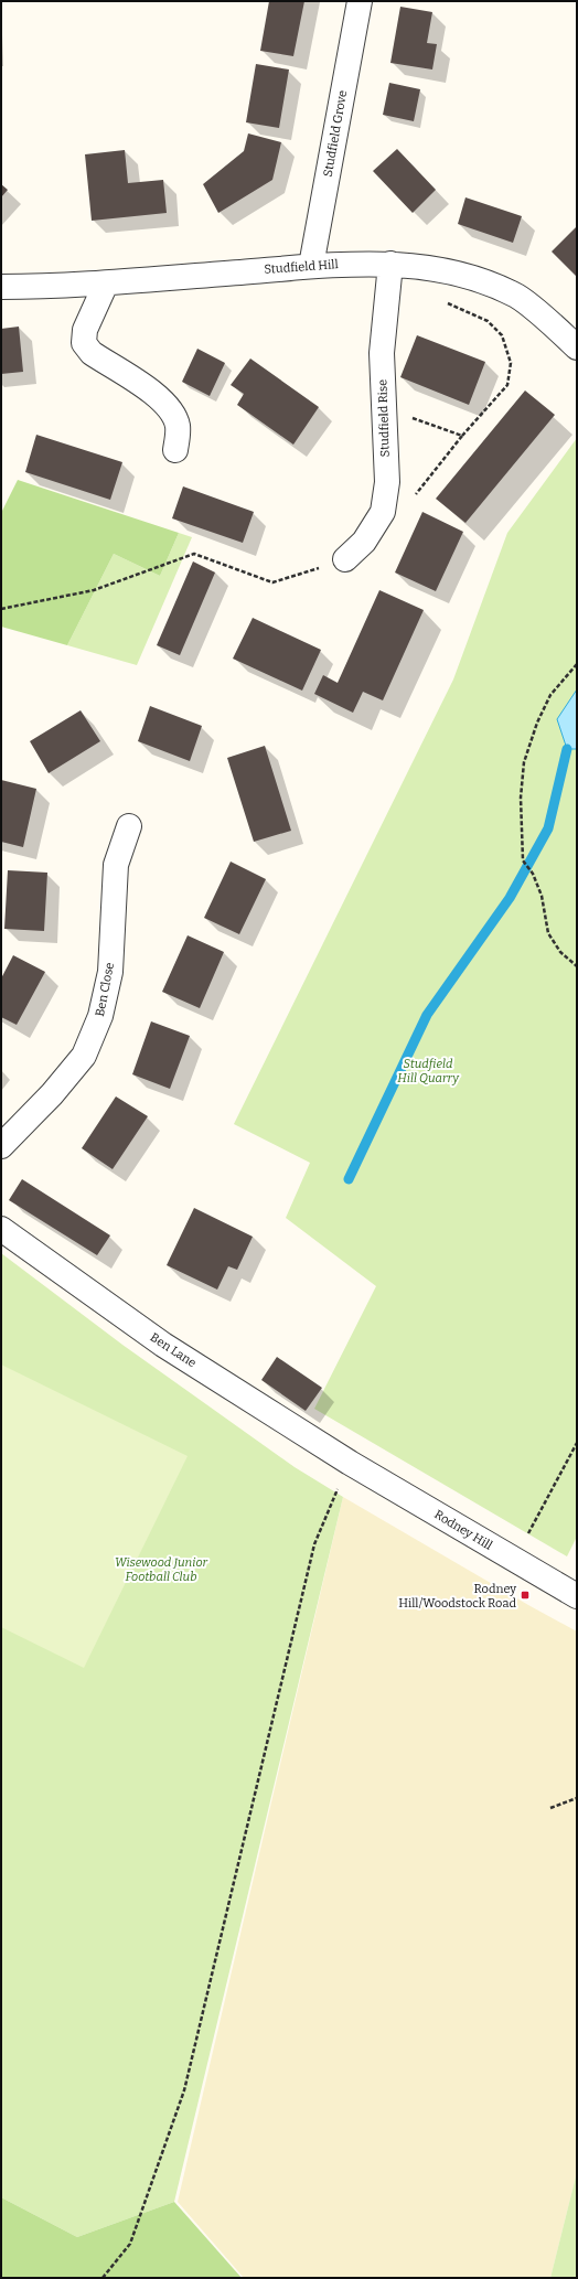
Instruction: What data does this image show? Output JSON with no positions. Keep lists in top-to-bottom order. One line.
{"streets":{"street":["Studfield Grove","Studfield Hill","Studfield Rise","Ben Close","Ben Lane","Rodney Hill"]},"crossings":[["Studfield Grove","Studfield Hill"],["Studfield Hill","Studfield Rise"],["Ben Lane","Rodney Hill"]],"parks":["Studfield Hill Quarry","Wisewood Junior Football Club"],"places":{"transit":["Rodney Hill/Woodstock Road"]}}
